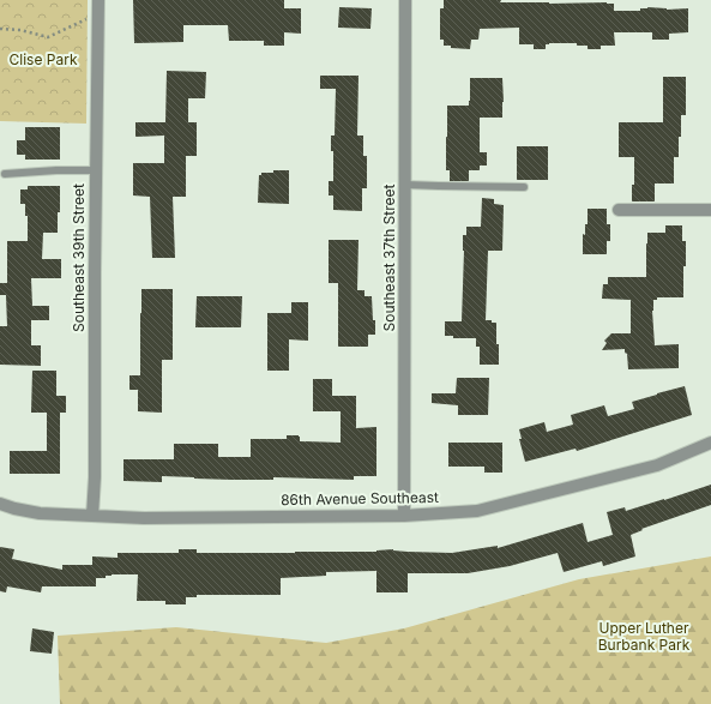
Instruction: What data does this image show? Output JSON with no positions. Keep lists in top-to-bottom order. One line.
{"streets":{"street":["Southeast 39th Street","Southeast 37th Street","86th Avenue Southeast"]},"crossings":[["Southeast 39th Street","86th Avenue Southeast"],["Southeast 37th Street","86th Avenue Southeast"]],"parks":["Clise Park","Upper Luther Burbank Park"]}
